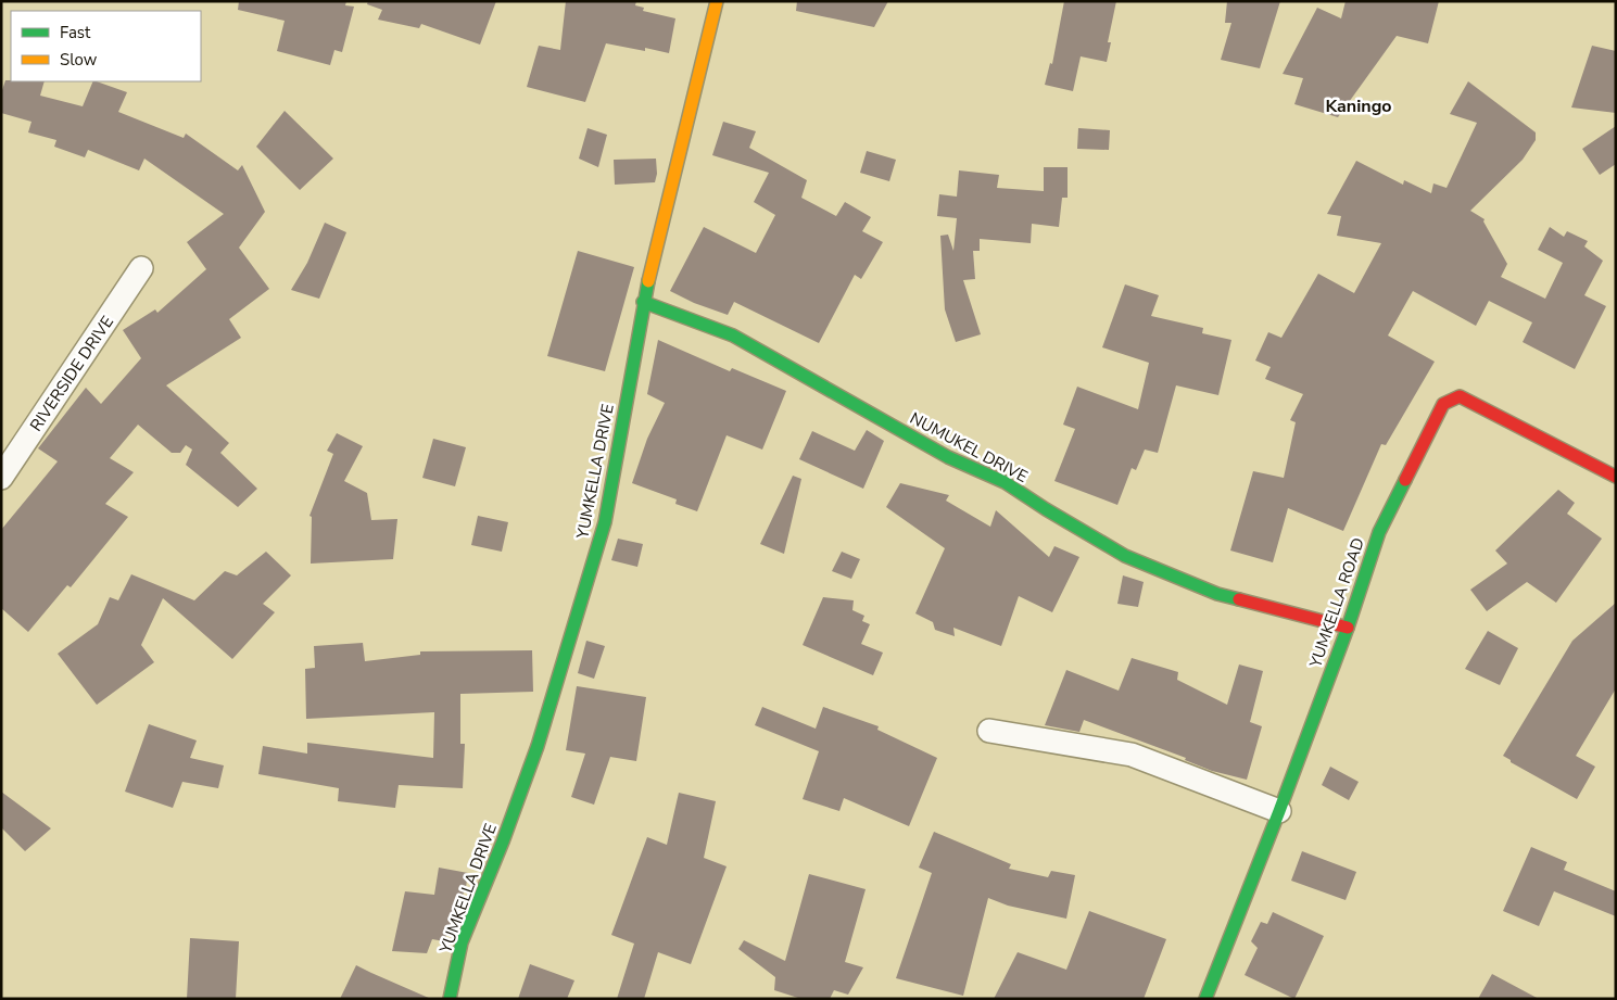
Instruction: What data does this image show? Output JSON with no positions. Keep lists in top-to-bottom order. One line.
{"streets":{"street":["RIVERSIDE DRIVE","NUMUKEL DRIVE","YUMKELLA DRIVE","YUMKELLA ROAD"]},"crossings":[["NUMUKEL DRIVE","YUMKELLA DRIVE"],["NUMUKEL DRIVE","YUMKELLA ROAD"]],"districts":["Kaningo"],"legend":["Fast","Slow"]}
